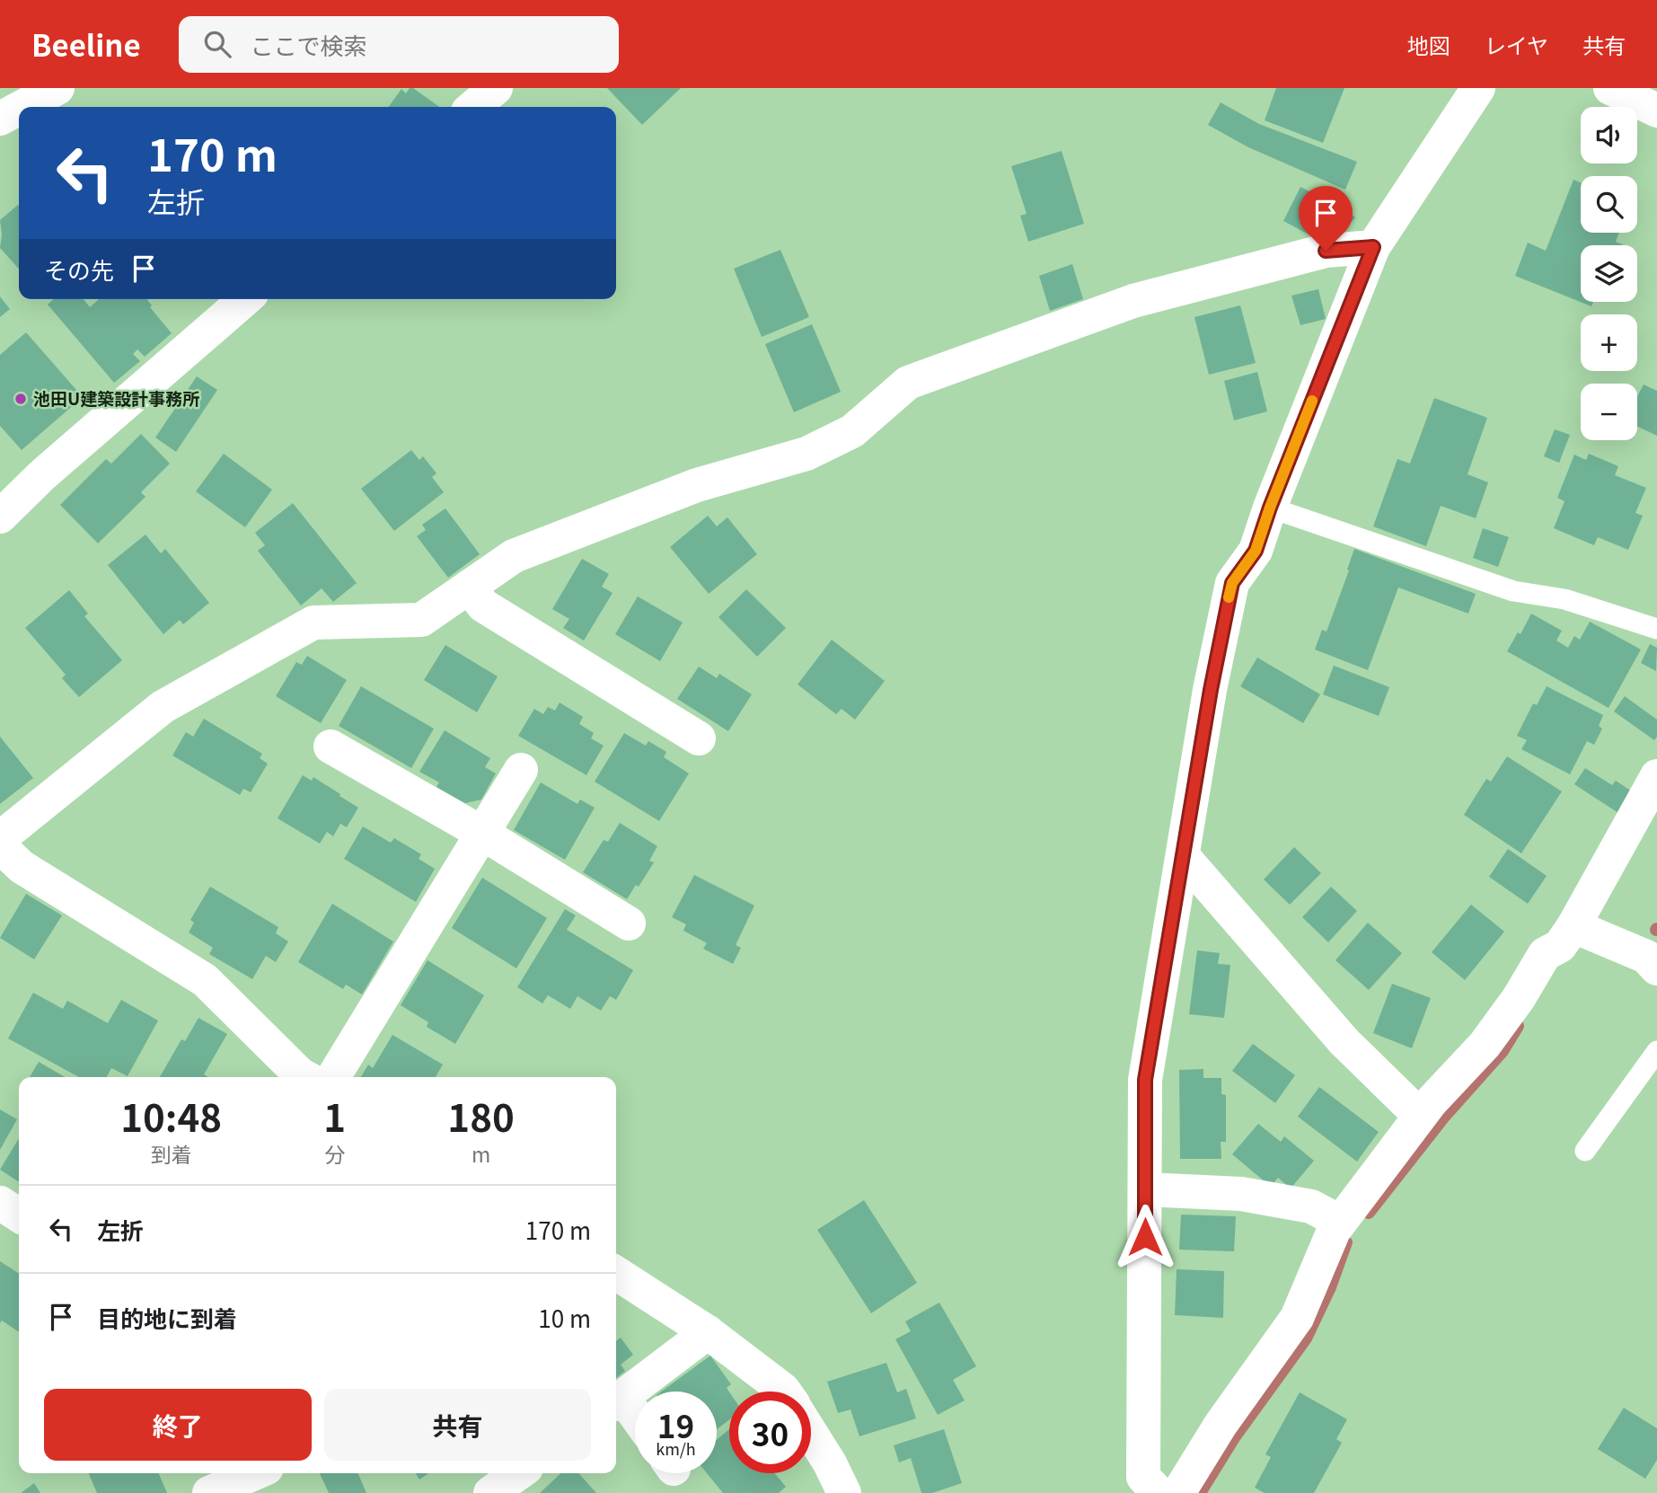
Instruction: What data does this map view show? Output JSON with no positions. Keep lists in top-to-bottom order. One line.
{"places":["池田U建築設計事務所"],"page":{"header":"Beeline","search":"ここで検索","nav":["地図","レイヤ","共有"],"map_buttons":["+","−"],"turn":["170 m","左折"],"then":"その先","eta":["10:48","到着","1","分","180","m"],"list":[{"name":"左折","value":"170 m"},{"name":"目的地に到着","value":"10 m"}],"buttons":["終了","共有"],"speed":"19 km/h","limit":"30"}}
